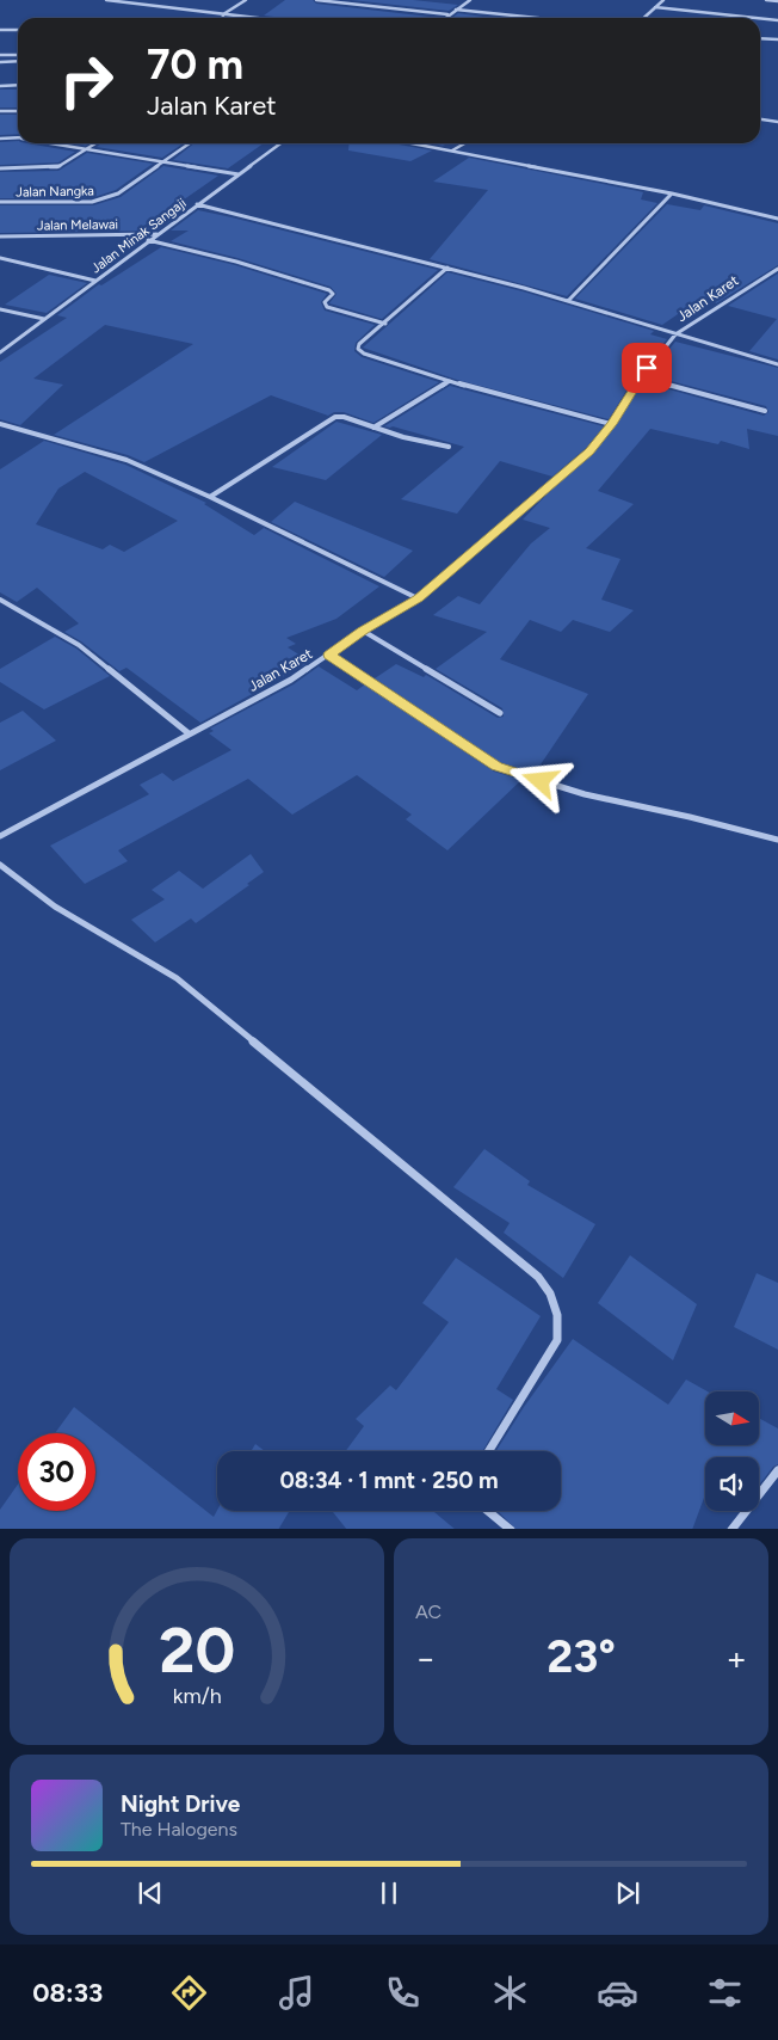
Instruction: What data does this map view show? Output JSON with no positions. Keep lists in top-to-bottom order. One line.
{"streets":{"street":["Jalan Nangka","Jalan Melawai","Jalan Minak Sangaji","Jalan Karet"]},"crossings":[["Jalan Melawai","Jalan Minak Sangaji"]],"north":"right","page":{"turn":["70 m","Jalan Karet"],"limit":"30","trip":"08:34 · 1 mnt · 250 m","tile":"AC","heat":["−","23°","+"],"song":["Night Drive","The Halogens"],"tabs":"08:33","gauge":["20","km/h"]}}
